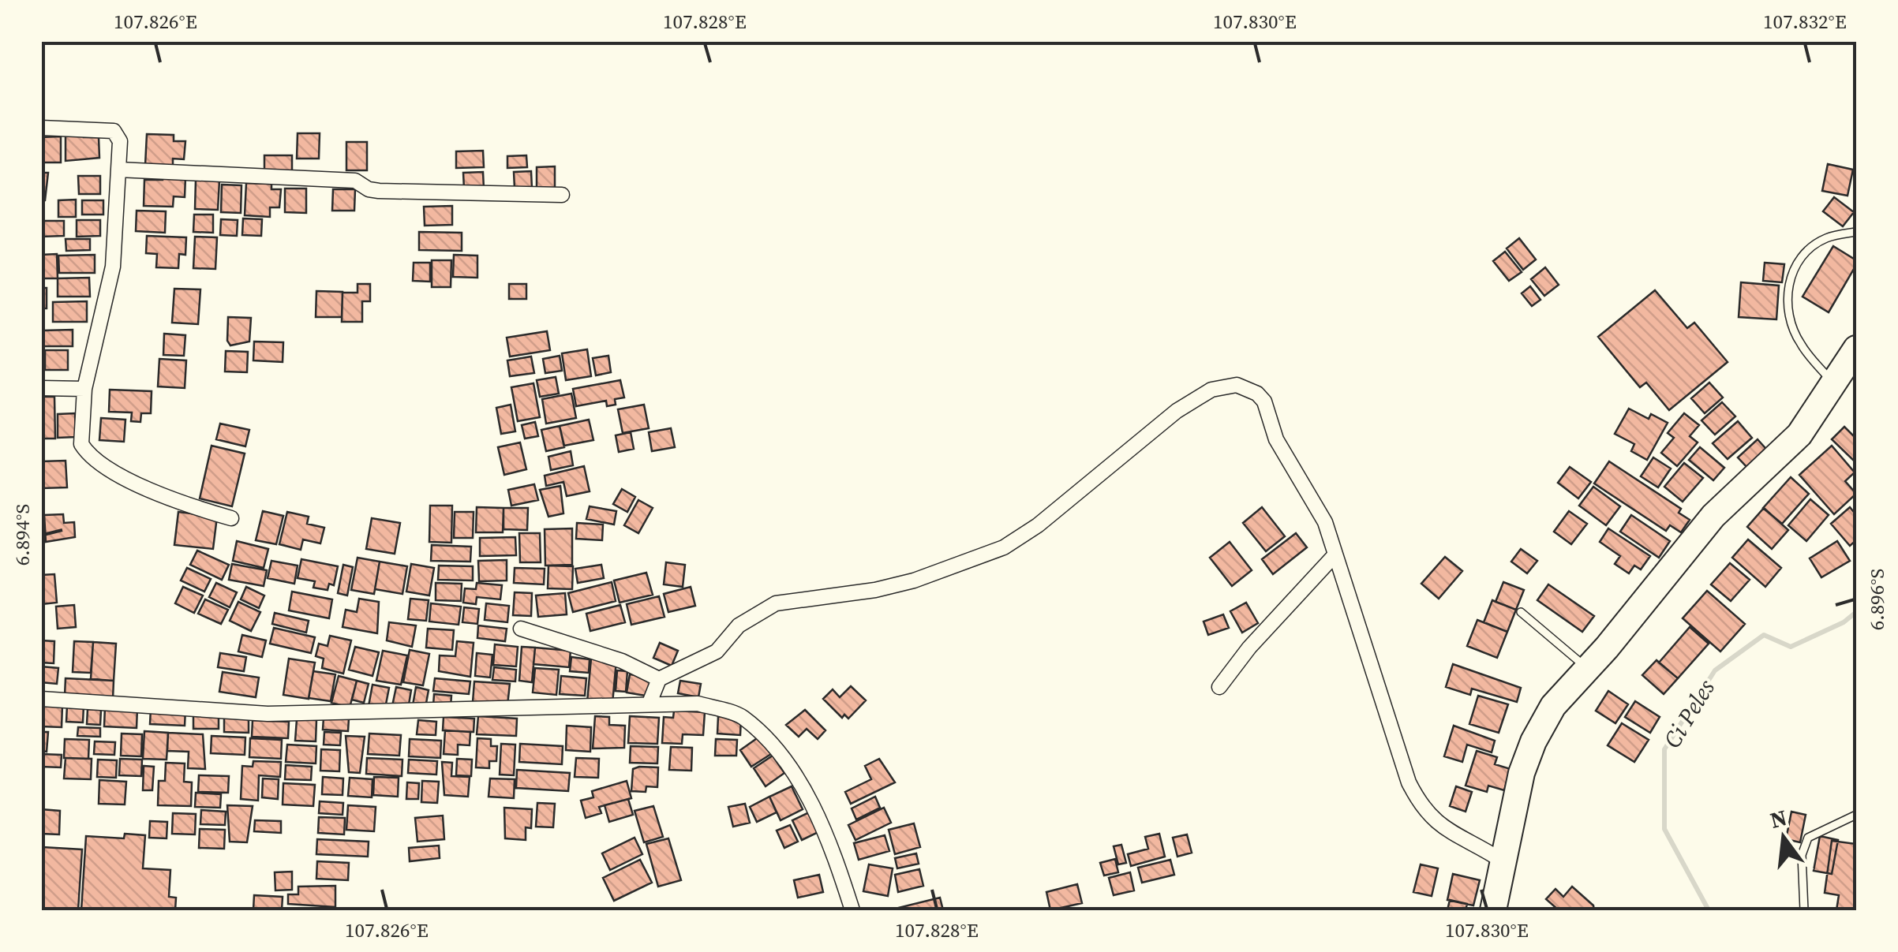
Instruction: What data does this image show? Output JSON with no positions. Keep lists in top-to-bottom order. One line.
{"water":["Ci Peles"],"north":"top","coordinates":["107.826°E","107.828°E","107.830°E","107.832°E","6.894°S","6.896°S"]}
